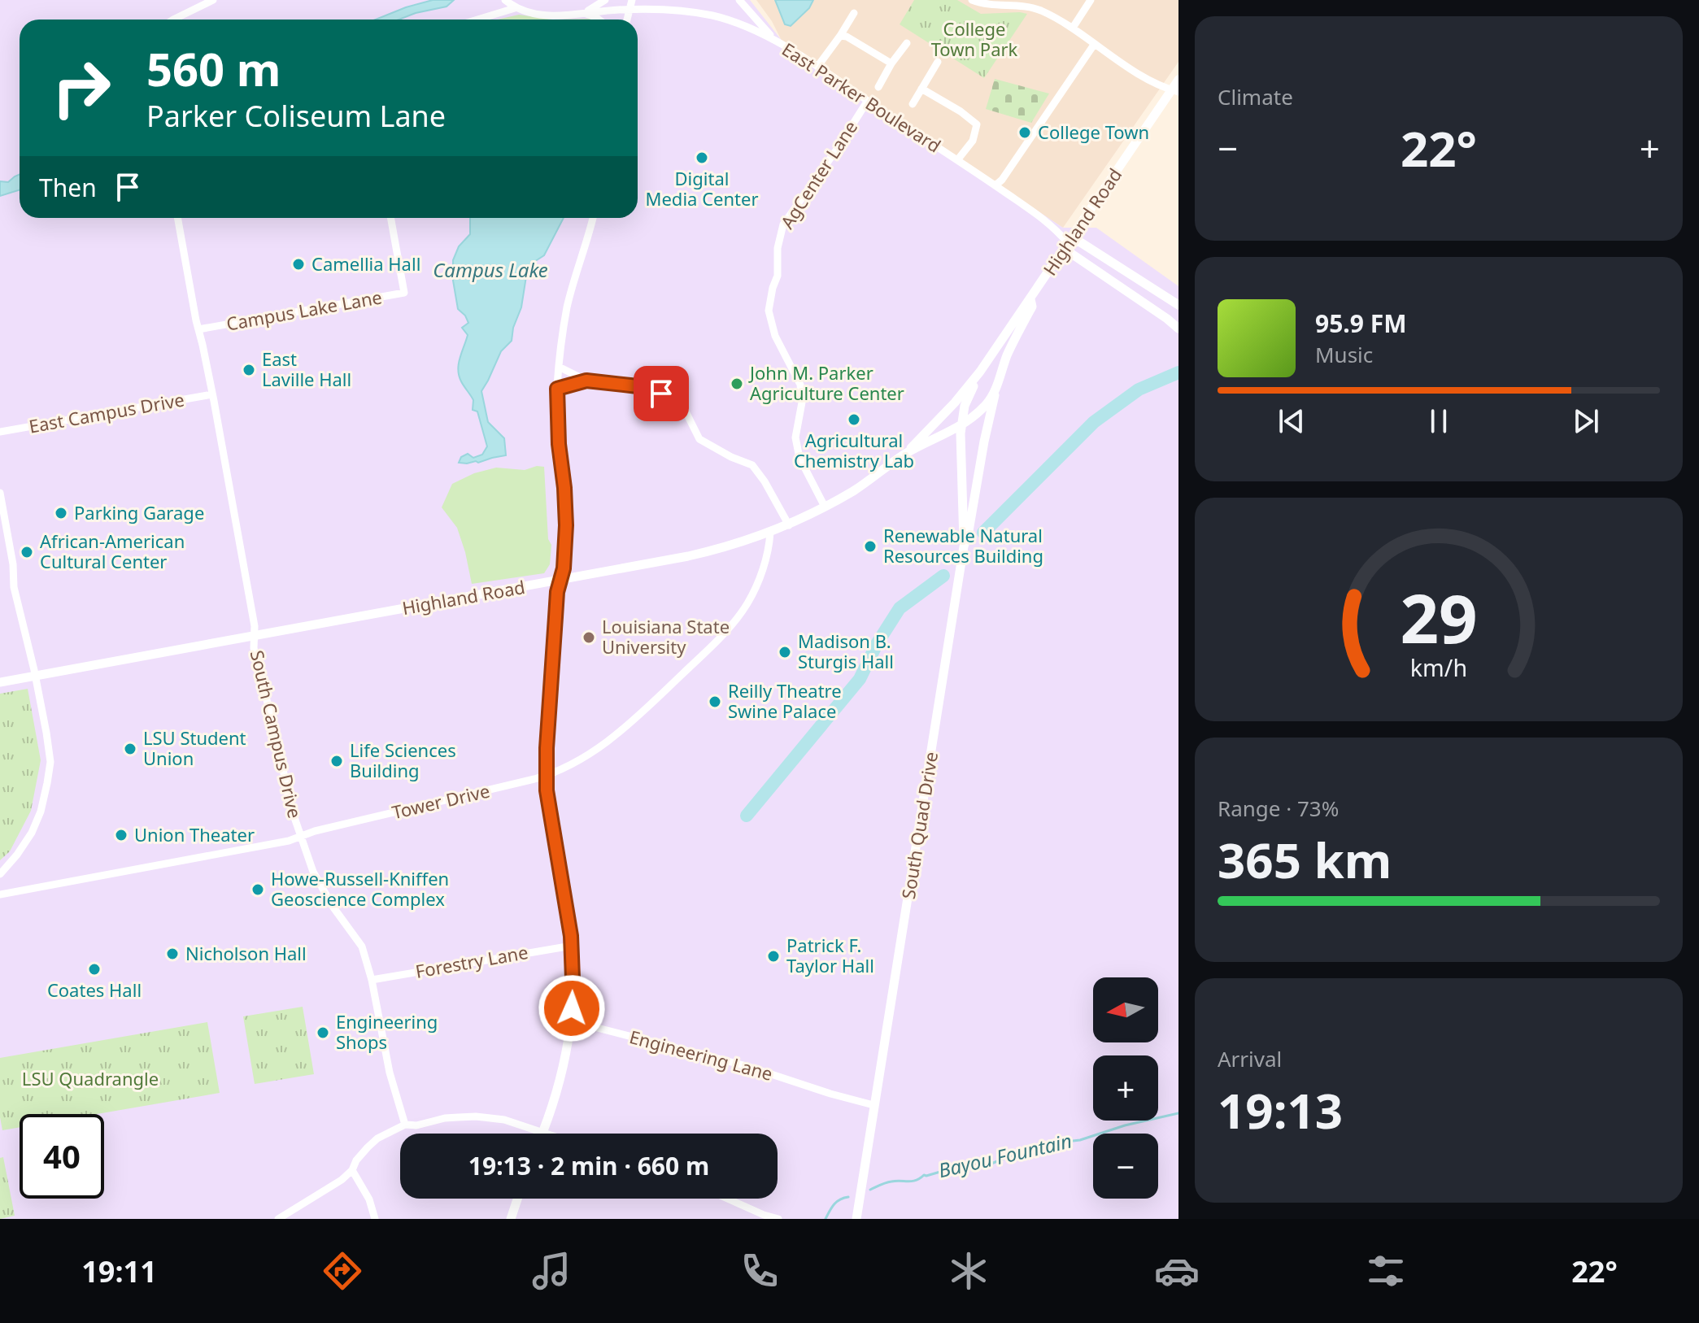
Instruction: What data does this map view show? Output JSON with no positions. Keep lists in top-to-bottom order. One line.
{"streets":{"street":["East Parker Boulevard","AgCenter Lane","Highland Road","Campus Lake Lane","East Campus Drive","South Campus Drive","Tower Drive","South Quad Drive","Forestry Lane","Engineering Lane"]},"crossings":[["East Parker Boulevard","AgCenter Lane"],["East Parker Boulevard","Highland Road"],["AgCenter Lane","Highland Road"],["Highland Road","South Campus Drive"],["Highland Road","Tower Drive"],["Highland Road","South Quad Drive"],["Campus Lake Lane","South Campus Drive"],["East Campus Drive","South Campus Drive"],["South Campus Drive","Tower Drive"],["South Campus Drive","Forestry Lane"],["South Quad Drive","Engineering Lane"]],"water":["Campus Lake","Bayou Fountain"],"parks":["College Town Park","LSU Quadrangle"],"places":["College Town","Digital Media Center","Camellia Hall","East Laville Hall","John M. Parker Agriculture Center","Agricultural Chemistry Lab","Parking Garage","Renewable Natural Resources Building","African-American Cultural Center","Louisiana State University","Madison B. Sturgis Hall","Reilly Theatre Swine Palace","LSU Student Union","Life Sciences Building","Union Theater","Howe-Russell-Kniffen Geoscience Complex","Nicholson Hall","Patrick F. Taylor Hall","Coates Hall","Engineering Shops"],"north":"left","page":{"tile":["Climate",["Range · 73%","365 km"],["Arrival","19:13"]],"turn":["560 m","Parker Coliseum Lane"],"heat":["−","22°","+"],"then":"Then","song":["95.9 FM","Music"],"map_buttons":["+","−"],"limit":"40","trip":"19:13 · 2 min · 660 m","tabs":["19:11","22°"],"gauge":["29","km/h"]}}
